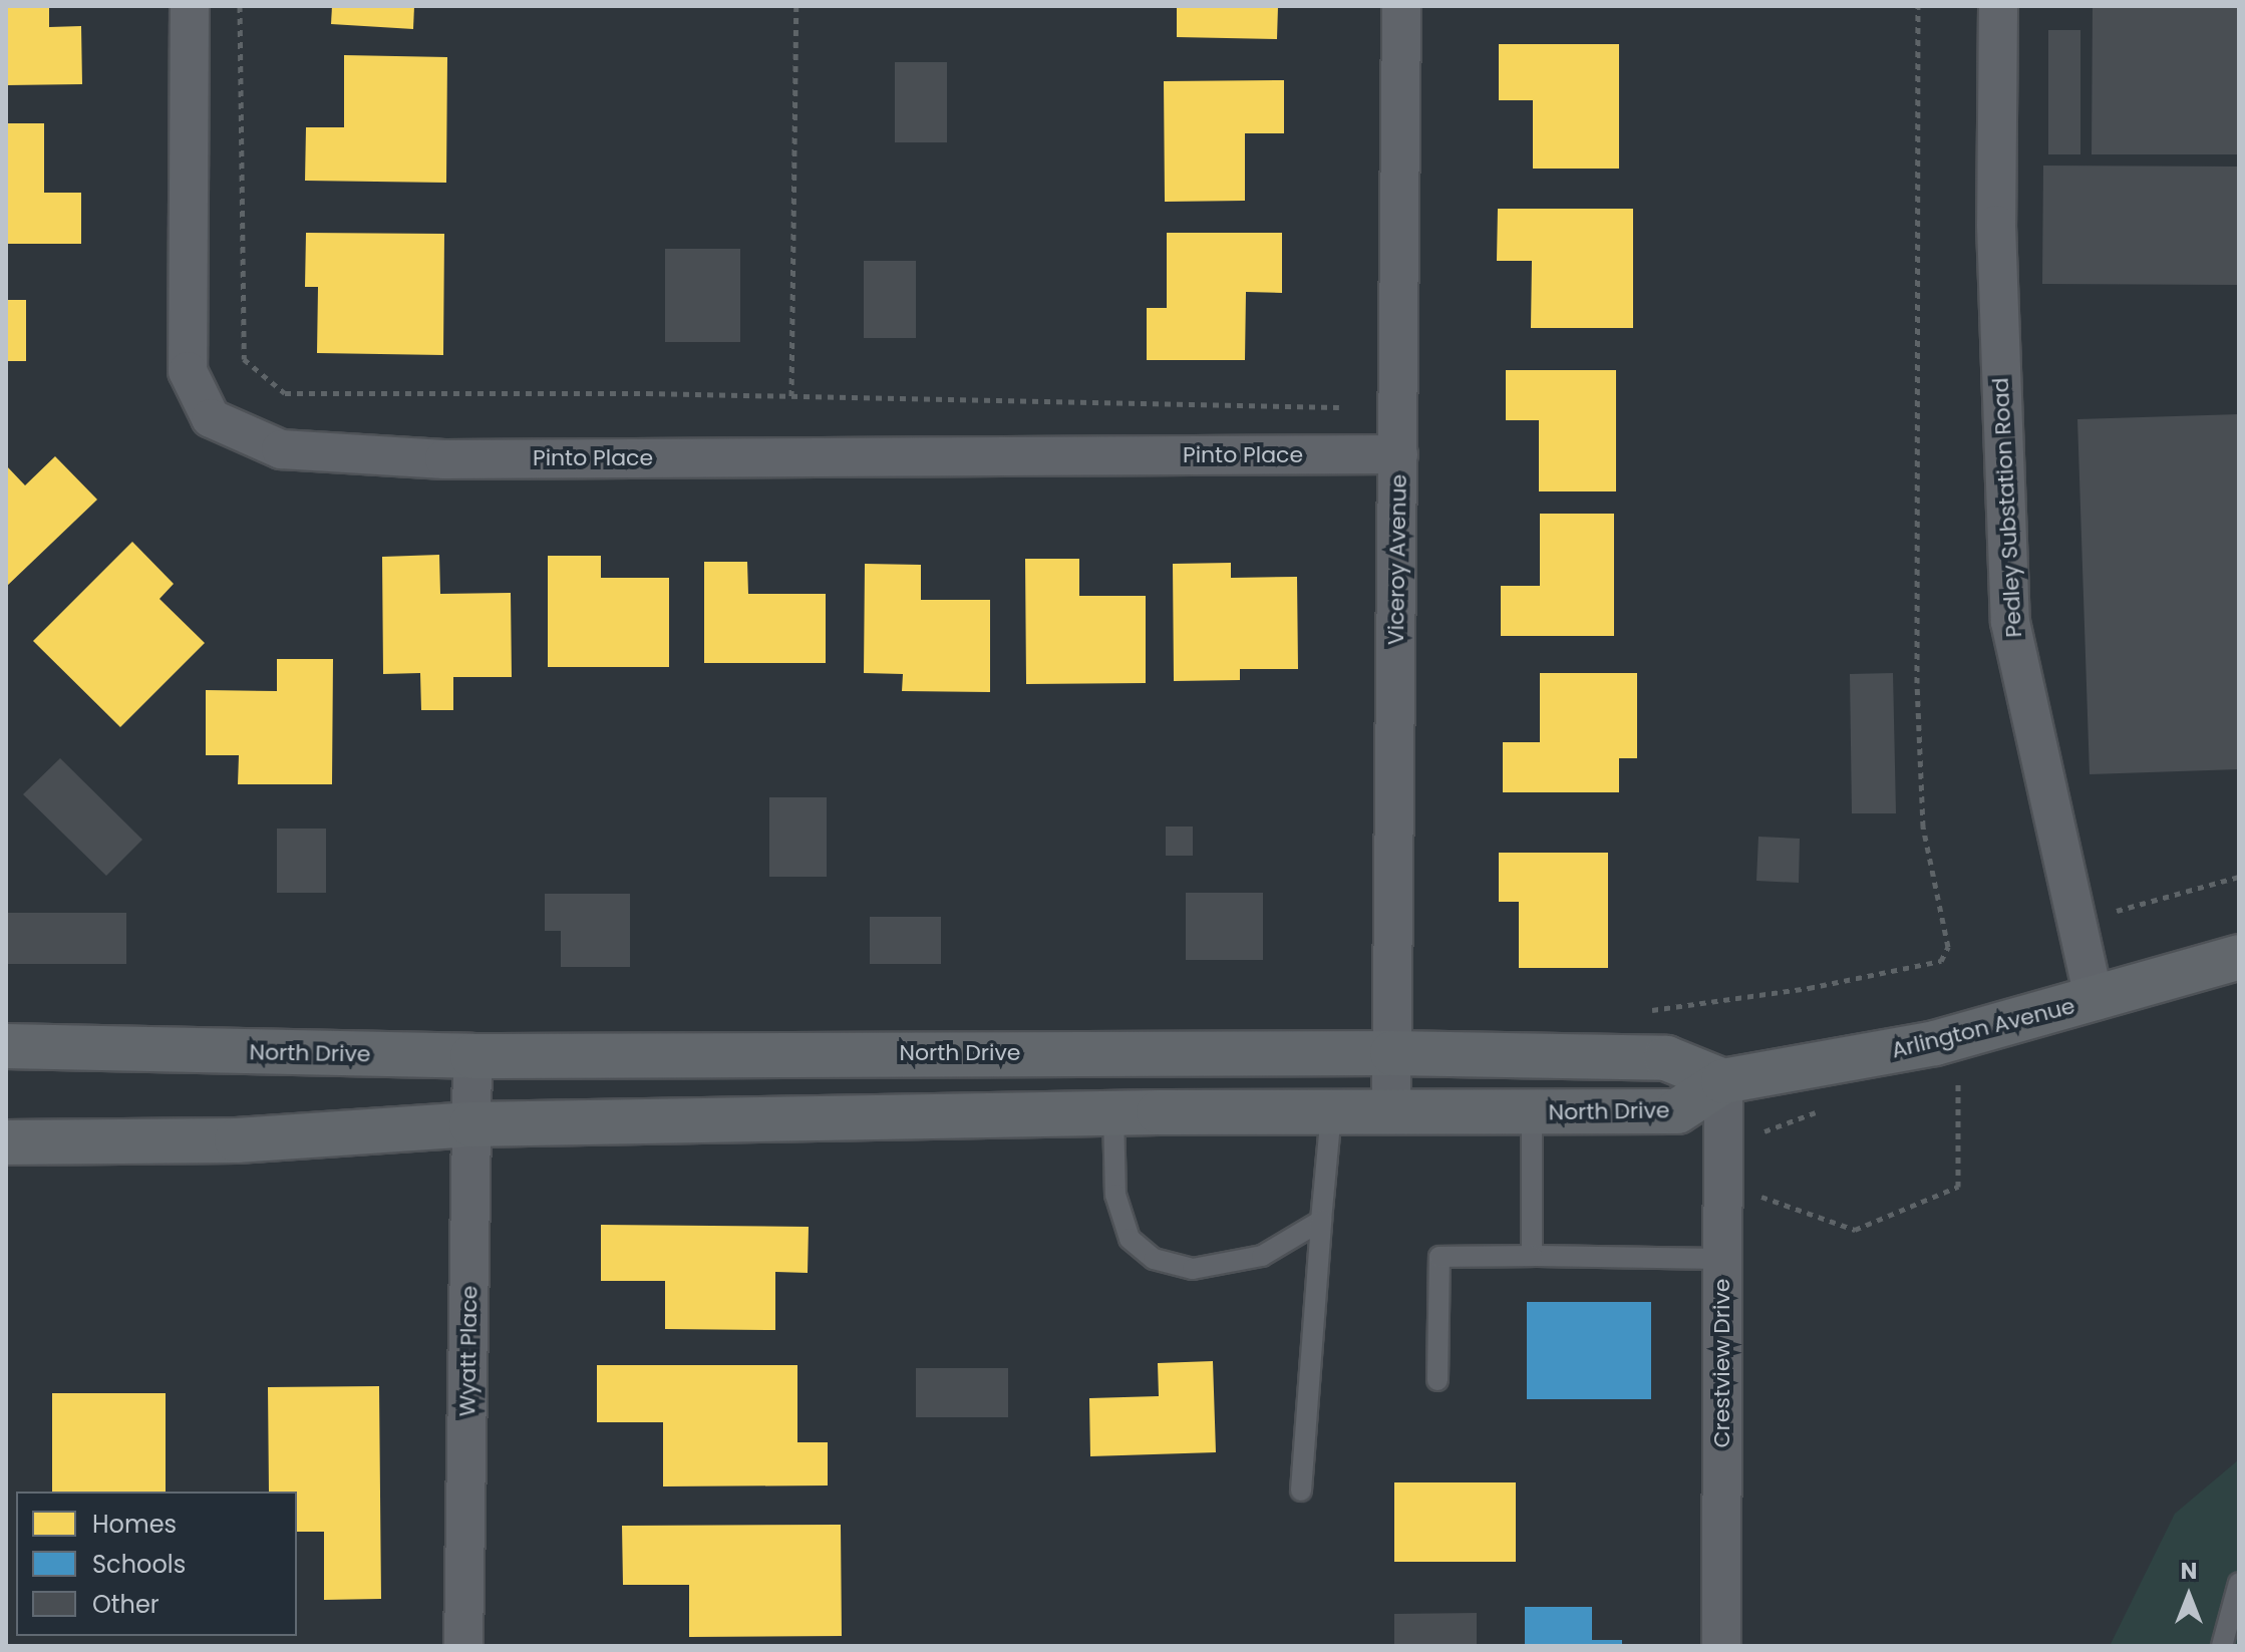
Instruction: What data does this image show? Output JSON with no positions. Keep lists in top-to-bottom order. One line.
{"streets":{"main road":["Arlington Avenue","North Drive"],"street":["Pinto Place","Pedley Substation Road","Viceroy Avenue","Wyatt Place","Crestview Drive"]},"crossings":[["Pinto Place","Viceroy Avenue"],["Pedley Substation Road","Arlington Avenue"],["Viceroy Avenue","North Drive"],["Arlington Avenue","North Drive"],["Arlington Avenue","Crestview Drive"],["North Drive","Wyatt Place"],["North Drive","Crestview Drive"]],"legend":["Homes","Schools","Other"],"north":"top"}
